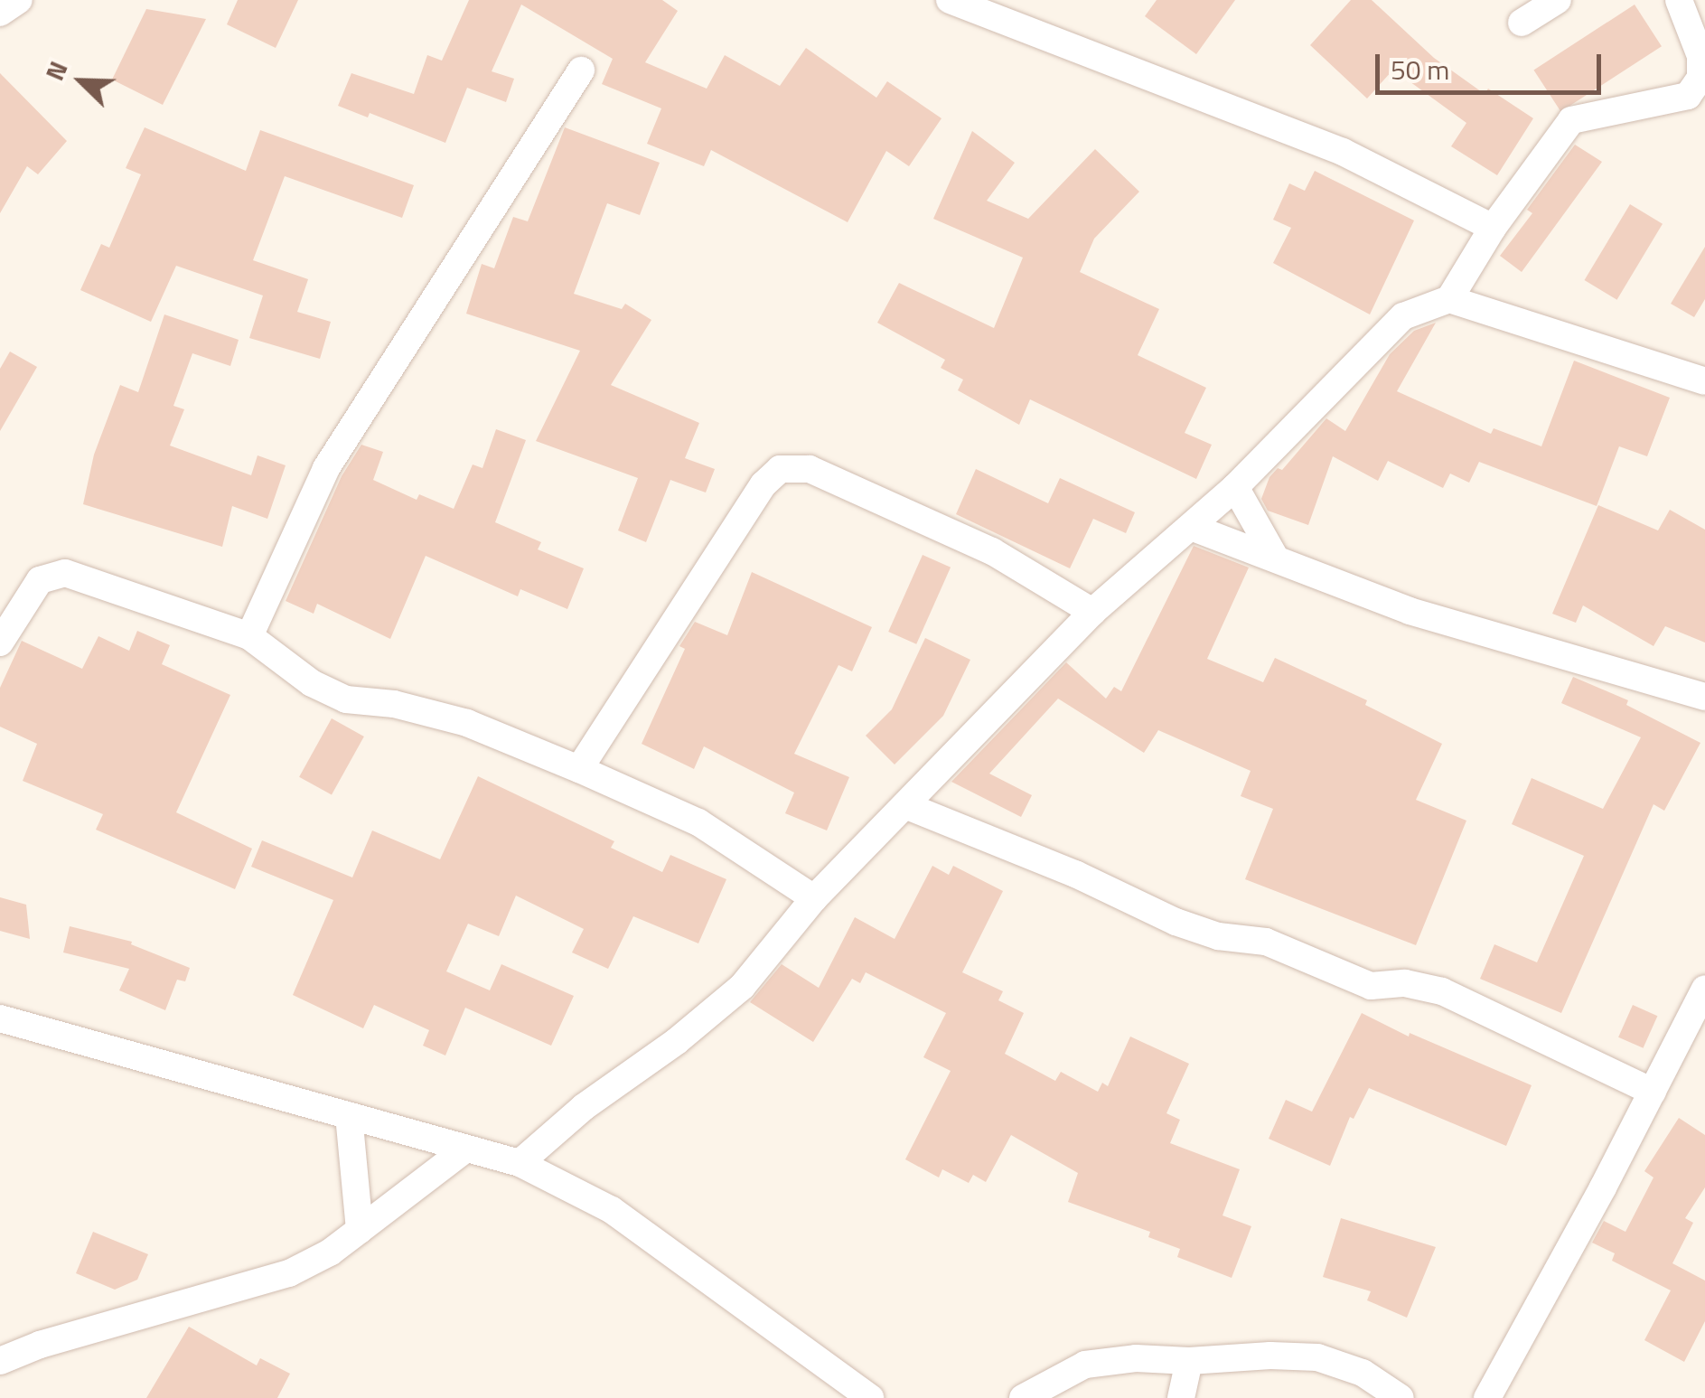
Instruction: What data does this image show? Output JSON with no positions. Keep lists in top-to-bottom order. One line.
{"scale_bar":"50 m","north":"top left"}
